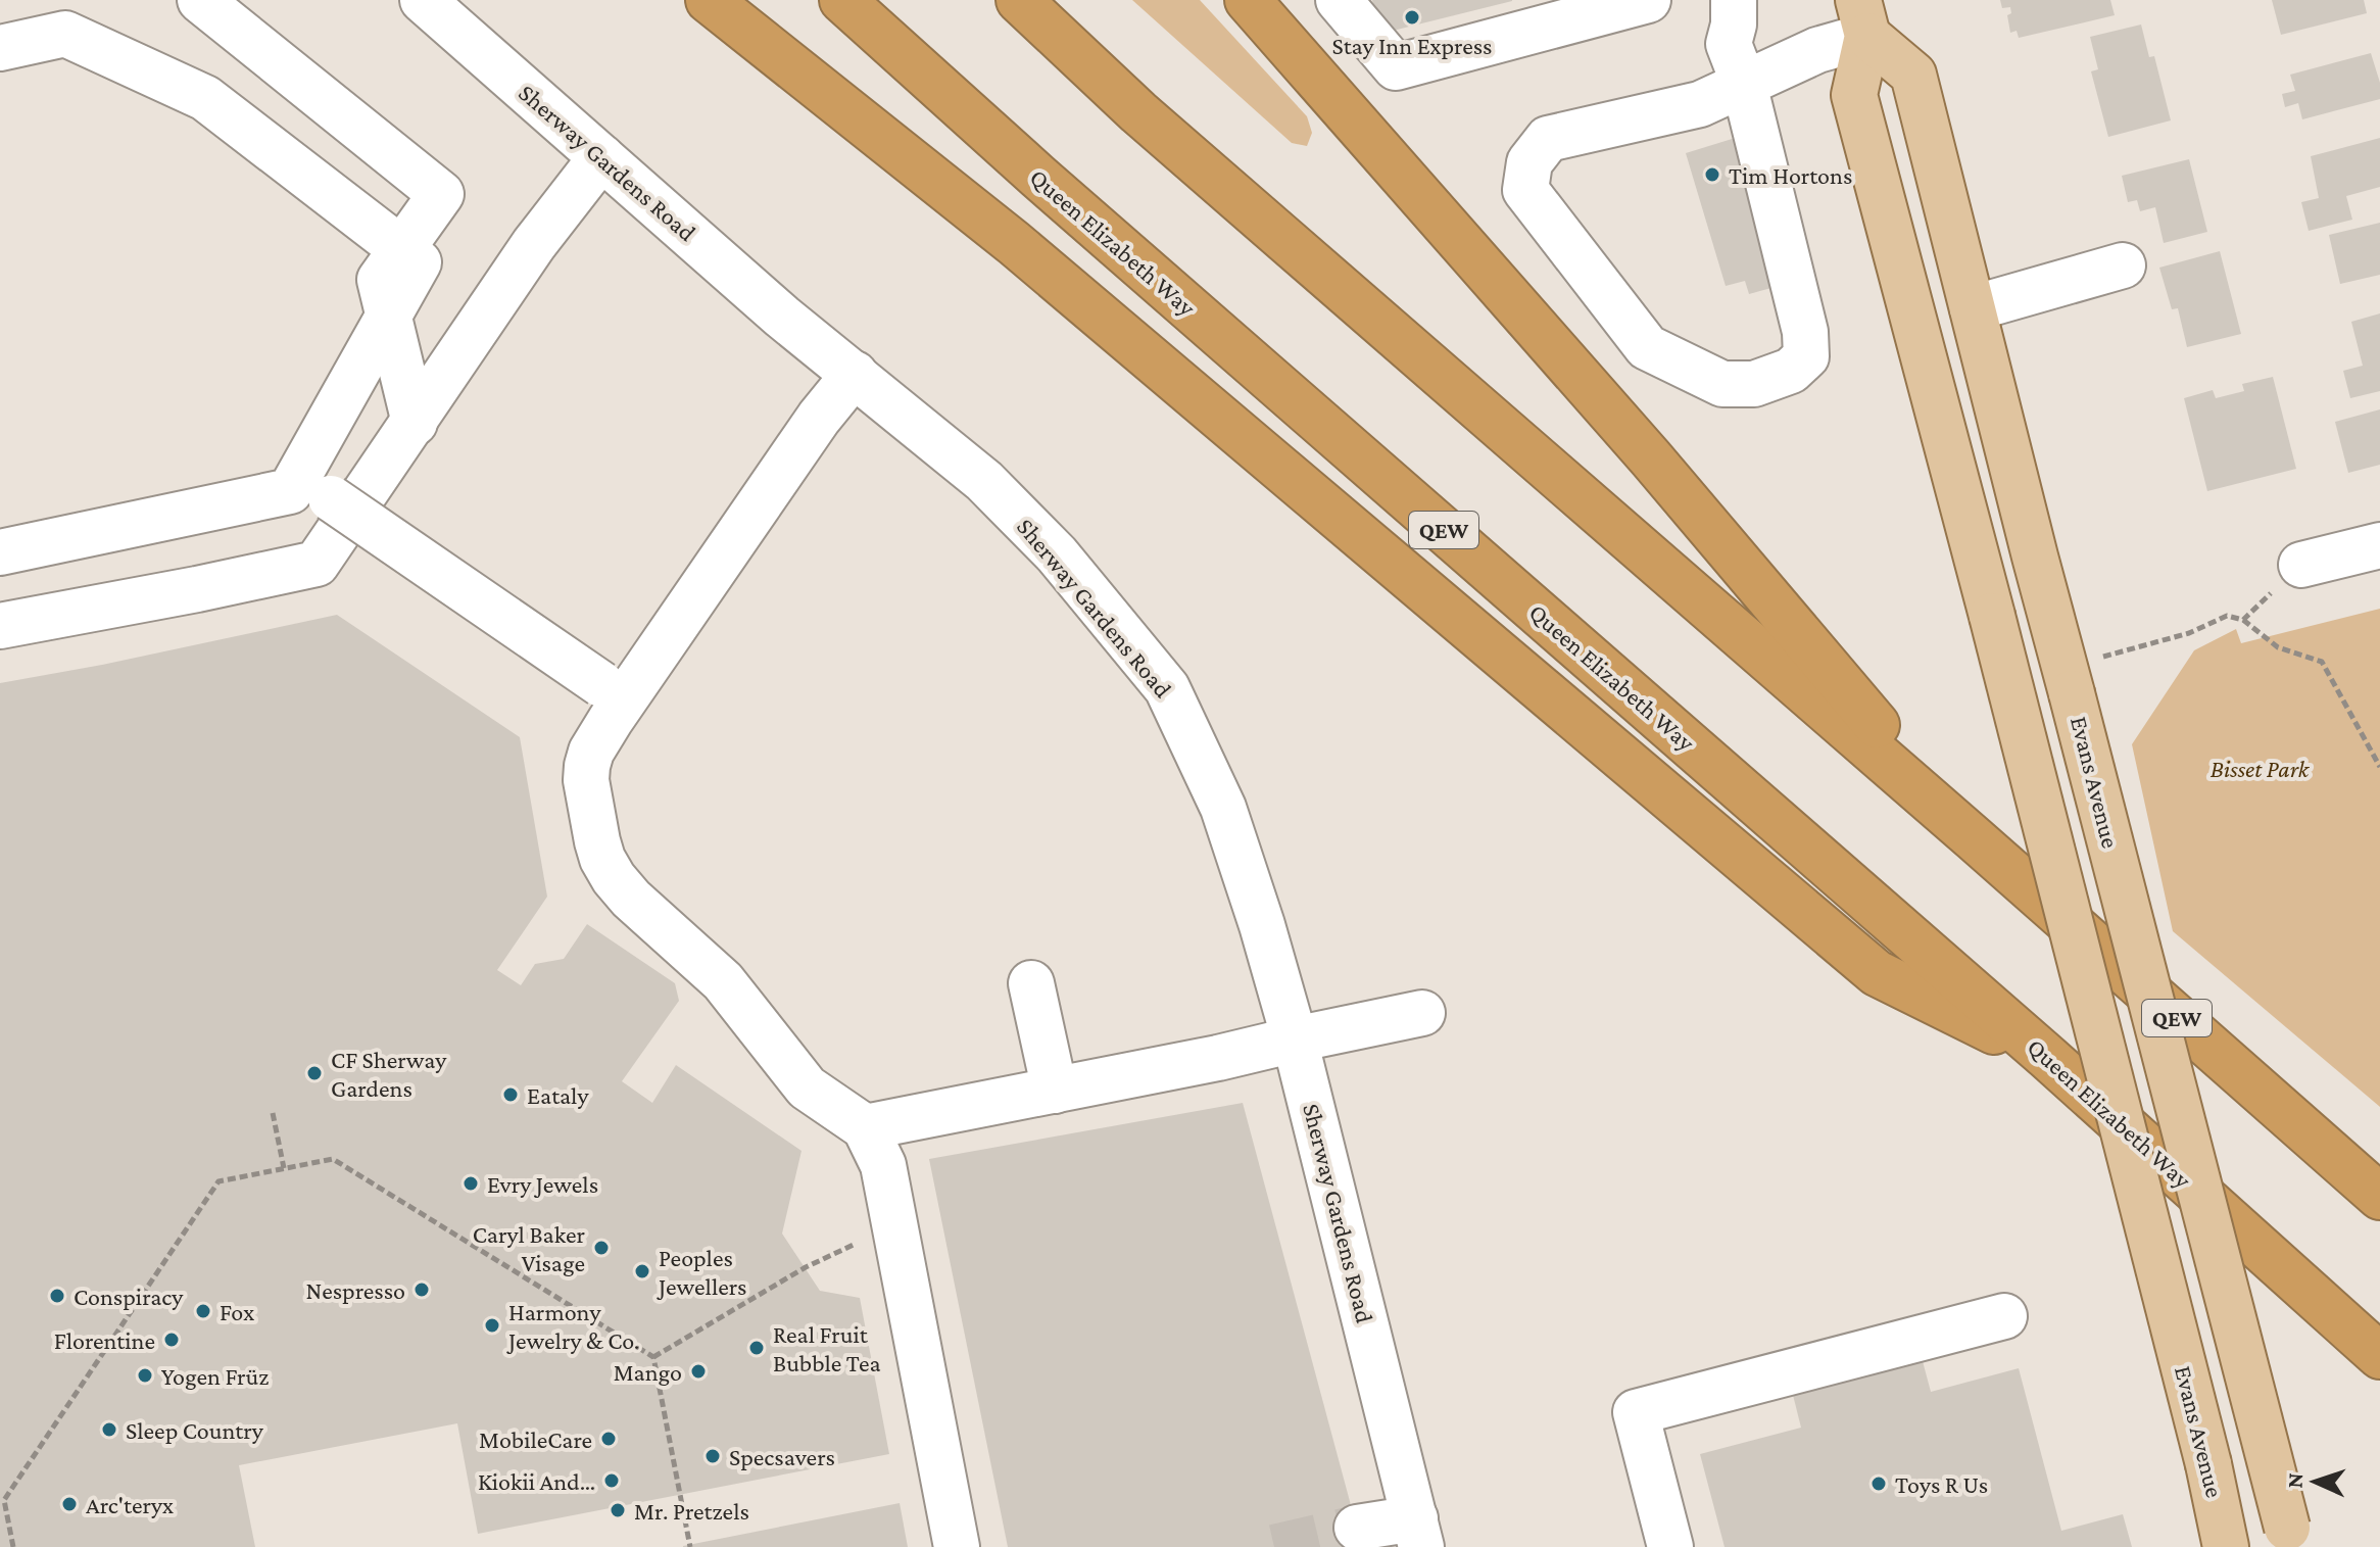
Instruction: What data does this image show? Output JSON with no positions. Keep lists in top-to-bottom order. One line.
{"streets":{"highway":["Queen Elizabeth Way","QEW"],"main road":["Evans Avenue"],"street":["Sherway Gardens Road"]},"parks":["Bisset Park"],"places":["Stay Inn Express","Tim Hortons","CF Sherway Gardens","Eataly","Evry Jewels","Caryl Baker Visage","Peoples Jewellers","Nespresso","Conspiracy","Fox","Harmony Jewelry & Co.","Florentine","Real Fruit Bubble Tea","Mango","Yogen Früz","Sleep Country","MobileCare","Specsavers","Kiokii And…","Toys R Us","Arc'teryx","Mr. Pretzels"],"north":"left"}
